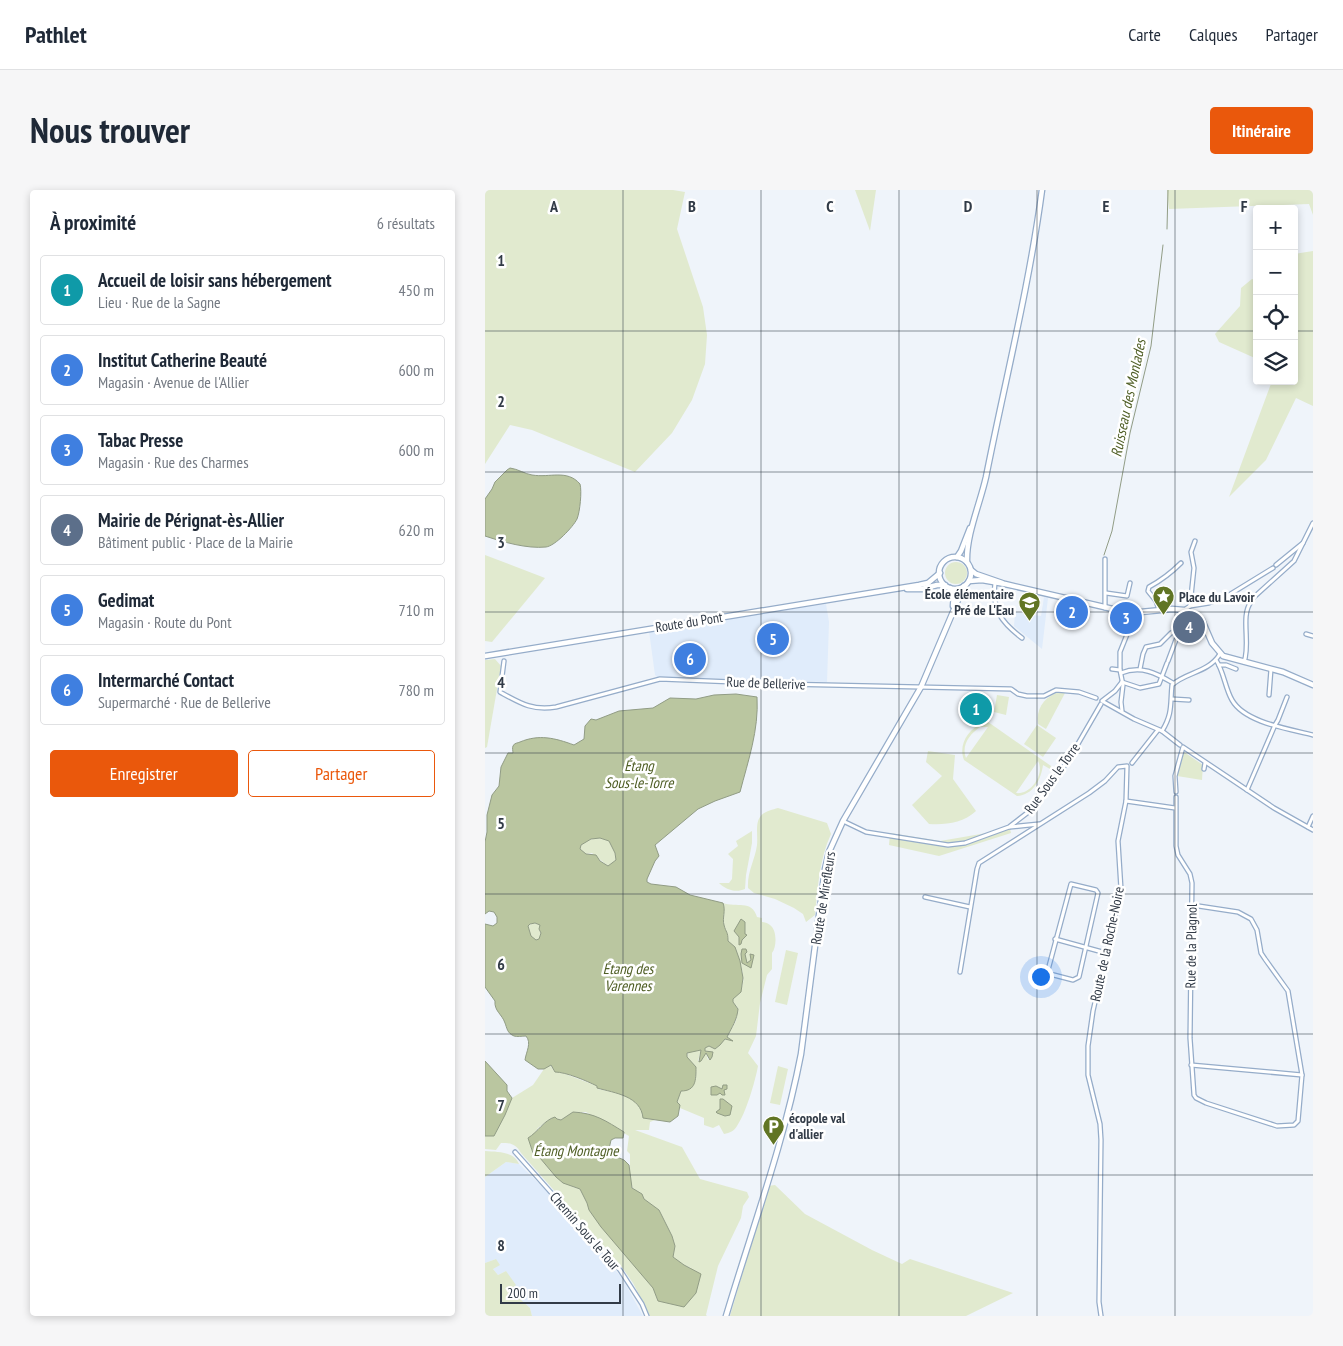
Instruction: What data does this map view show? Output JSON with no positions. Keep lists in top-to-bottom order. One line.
{"streets":{"street":["Route du Pont","Rue de Bellerive","Rue Sous le Torre","Route de Mirefleurs","Route de la Roche-Noire","Rue de la Plagnol","Chemin Sous le Tour"]},"crossings":[["Route du Pont","Route de Mirefleurs"],["Rue de Bellerive","Route de Mirefleurs"],["Rue Sous le Torre","Route de Mirefleurs"]],"water":["Ruisseau des Monlades","Étang Sous-le-Torre","Étang des Varennes","Étang Montagne"],"places":{"place":["Place du Lavoir"],"school or university":["École élémentaire Pré de L'Eau"],"parking":["écopole val d'allier"]},"scale_bar":"200 m","page":{"header":"Pathlet","nav":["Carte","Calques","Partager"],"title":"Nous trouver","buttons":["Itinéraire",["Enregistrer","Partager"]],"heading":["À proximité","6 résultats"],"map_buttons":["+","−"],"list":[{"mark":"1","name":"Accueil de loisir sans hébergement","note":"Lieu · Rue de la Sagne","value":"450 m"},{"mark":"2","name":"Institut Catherine Beauté","note":"Magasin · Avenue de l'Allier","value":"600 m"},{"mark":"3","name":"Tabac Presse","note":"Magasin · Rue des Charmes","value":"600 m"},{"mark":"4","name":"Mairie de Pérignat-ès-Allier","note":"Bâtiment public · Place de la Mairie","value":"620 m"},{"mark":"5","name":"Gedimat","note":"Magasin · Route du Pont","value":"710 m"},{"mark":"6","name":"Intermarché Contact","note":"Supermarché · Rue de Bellerive","value":"780 m"}],"pins":["2","3","4","5","6","1"],"scale":"200 m"},"grid":{"columns":["A","B","C","D","E","F"],"rows":["1","2","3","4","5","6","7","8"]}}
